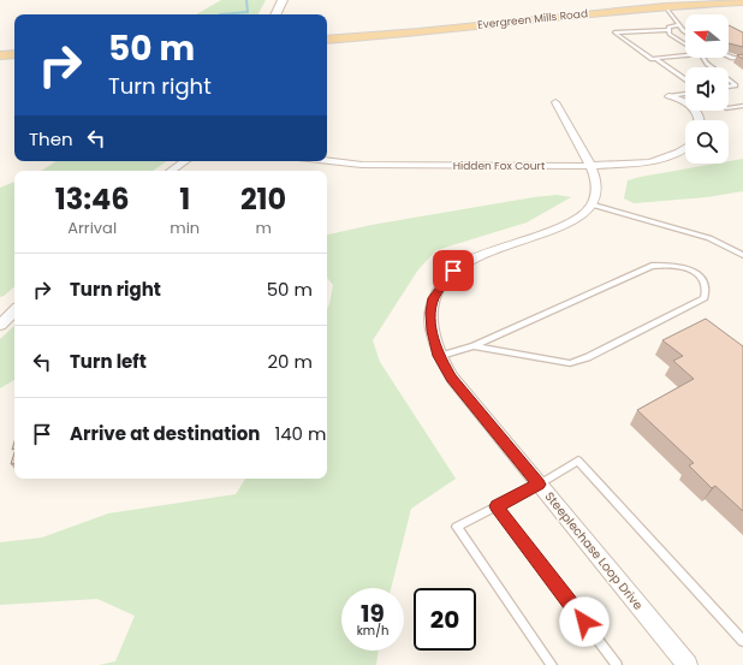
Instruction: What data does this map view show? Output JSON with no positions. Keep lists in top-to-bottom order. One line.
{"streets":{"main road":["Evergreen Mills Road"],"street":["Hidden Fox Court","Steeplechase Loop Drive"]},"north":"left","page":{"turn":["50 m","Turn right"],"then":"Then","eta":["13:46","Arrival","1","min","210","m"],"list":[{"name":"Turn right","value":"50 m"},{"name":"Turn left","value":"20 m"},{"name":"Arrive at destination","value":"140 m"}],"speed":"19 km/h","limit":"20"}}
